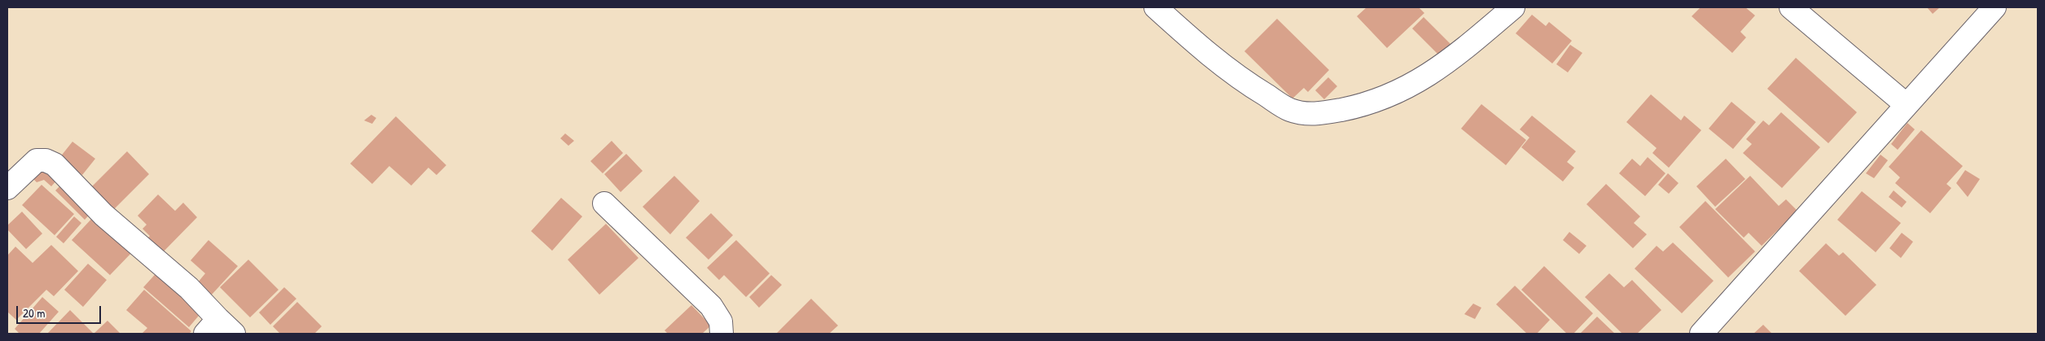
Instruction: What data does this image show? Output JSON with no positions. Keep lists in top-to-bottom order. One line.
{"scale_bar":"20 m"}
